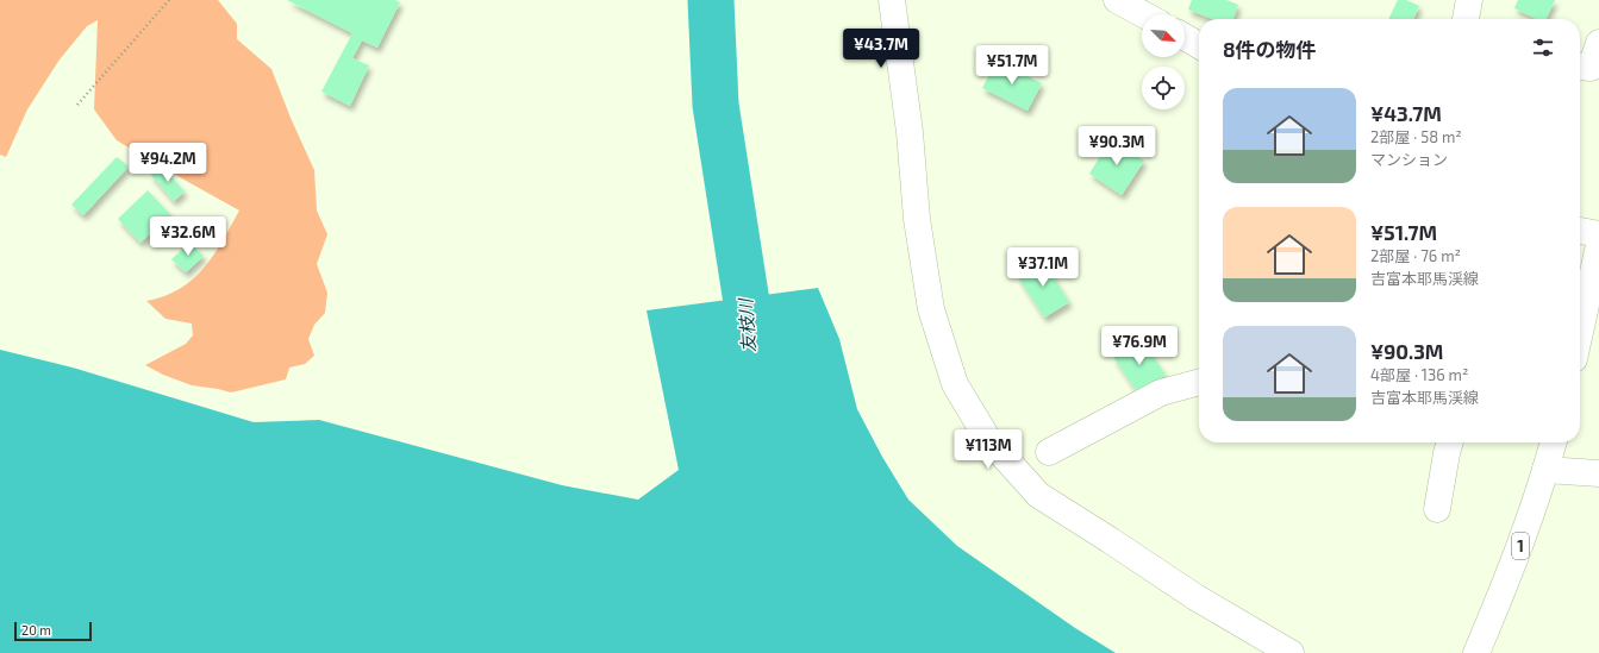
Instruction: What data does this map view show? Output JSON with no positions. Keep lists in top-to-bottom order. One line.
{"streets":{"street":["1"]},"water":["友枝川"],"scale_bar":"20 m","north":"bottom right","page":{"heading":"8件の物件","price":["¥43.7M","¥51.7M","¥90.3M","¥94.2M","¥32.6M","¥37.1M","¥76.9M","¥113M"],"list":[{"name":"¥43.7M","note":"2部屋 · 58 m² · マンション"},{"name":"¥51.7M","note":"2部屋 · 76 m² · 吉富本耶馬渓線"},{"name":"¥90.3M","note":"4部屋 · 136 m² · 吉富本耶馬渓線"}],"scale":"20 m"}}
